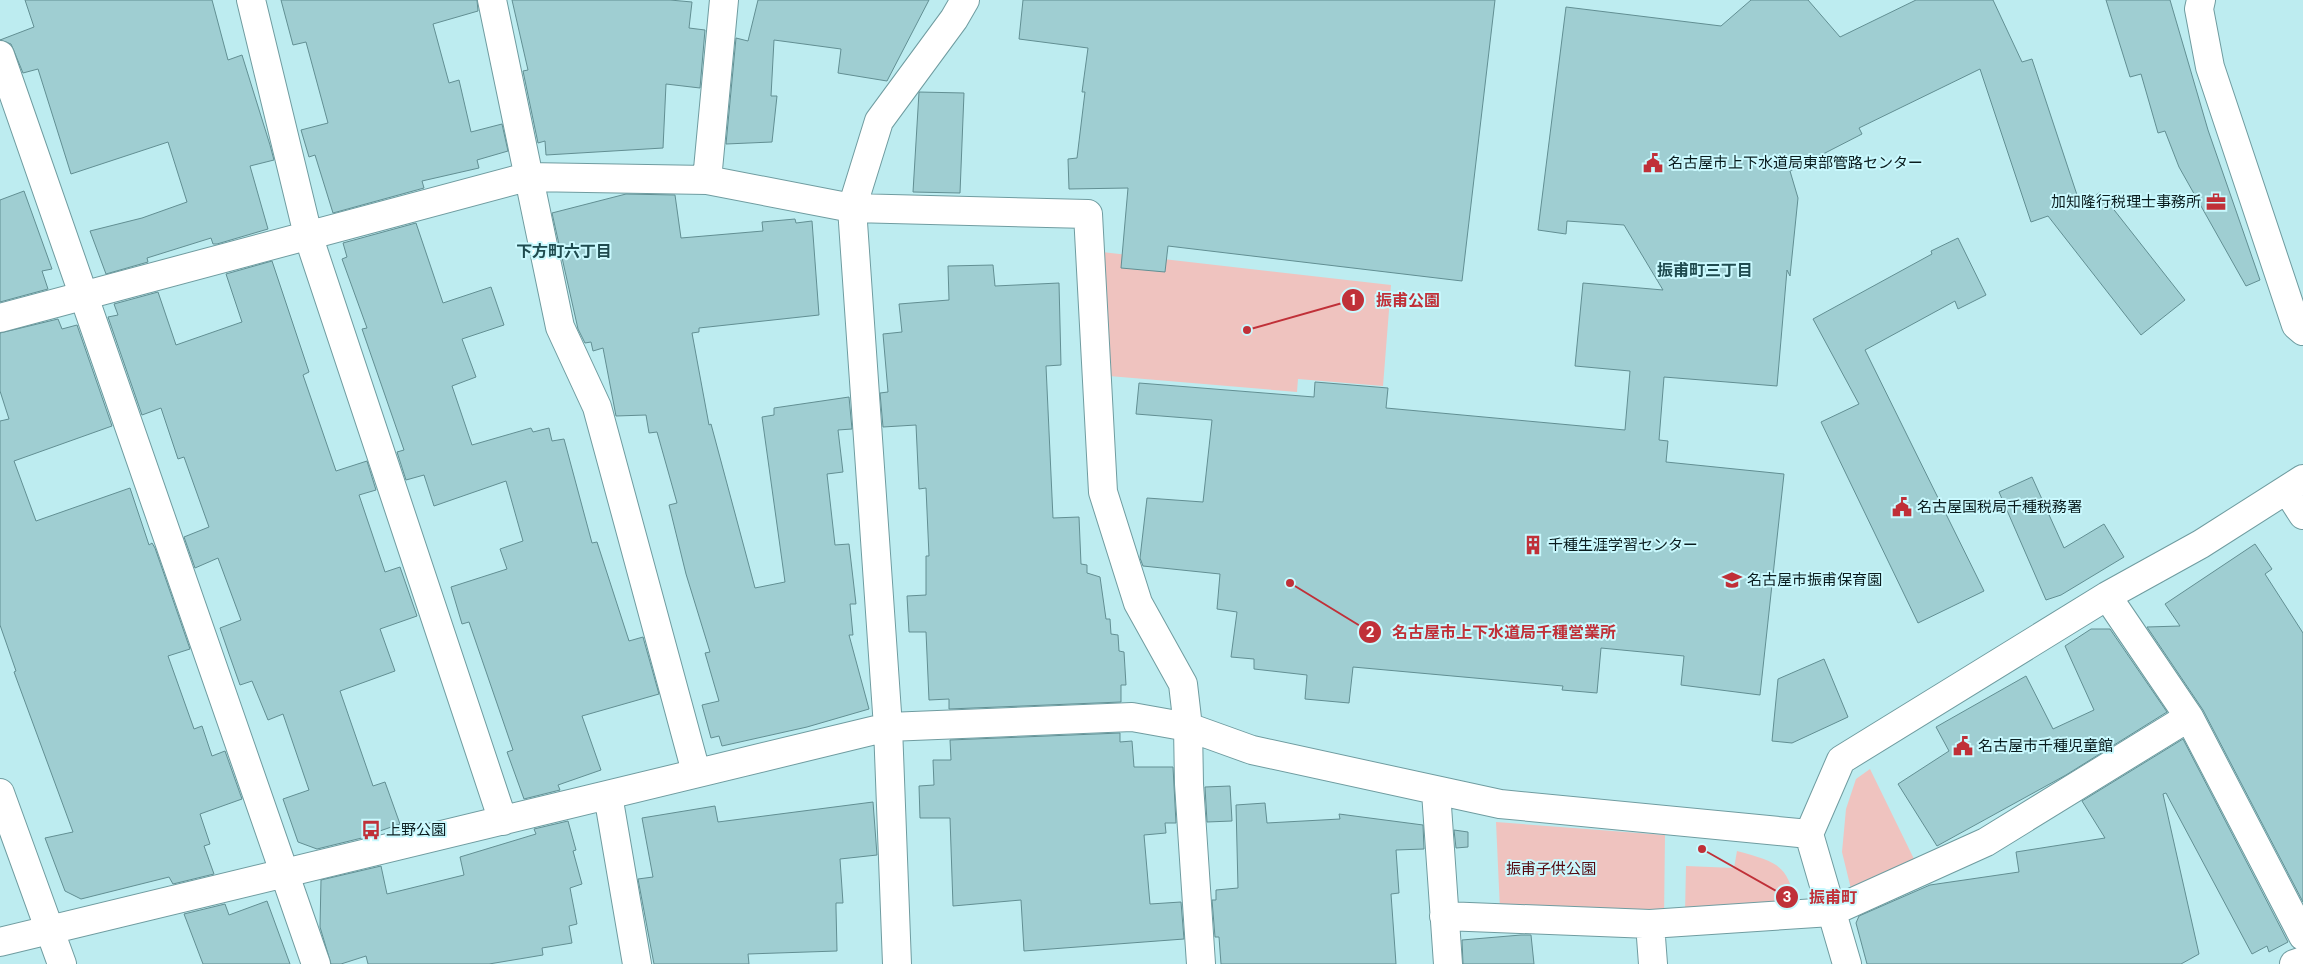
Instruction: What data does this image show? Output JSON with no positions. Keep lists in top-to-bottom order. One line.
{"districts":["下方町六丁目","振甫町三丁目"],"parks":["振甫子供公園"],"places":{"public building":["名古屋市上下水道局東部管路センター","名古屋国税局千種税務署","名古屋市千種児童館"],"office":["加知隆行税理士事務所"],"other":["振甫公園","名古屋市上下水道局千種営業所","振甫町"],"building":["千種生涯学習センター"],"school or university":["名古屋市振甫保育園"],"bus stop":["上野公園"]}}
